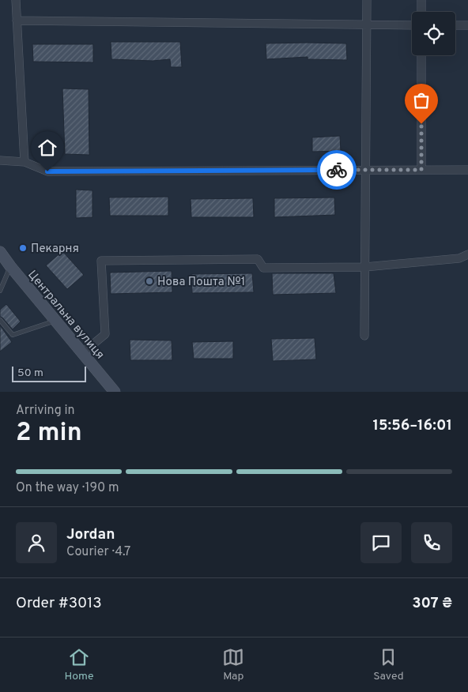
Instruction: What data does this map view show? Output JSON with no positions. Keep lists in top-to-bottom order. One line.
{"streets":{"main road":["Центральна вулиця"]},"places":["Пекарня","Нова Пошта №1"],"scale_bar":"50 m","page":{"scale":"50 m","heading":["2 min","Arriving in","15:56–16:01"],"panel":["Jordan","Courier · 4.7","Order #3013","307 ₴"],"bar":"On the way · 190 m","tabs":["Home","Map","Saved"]}}
